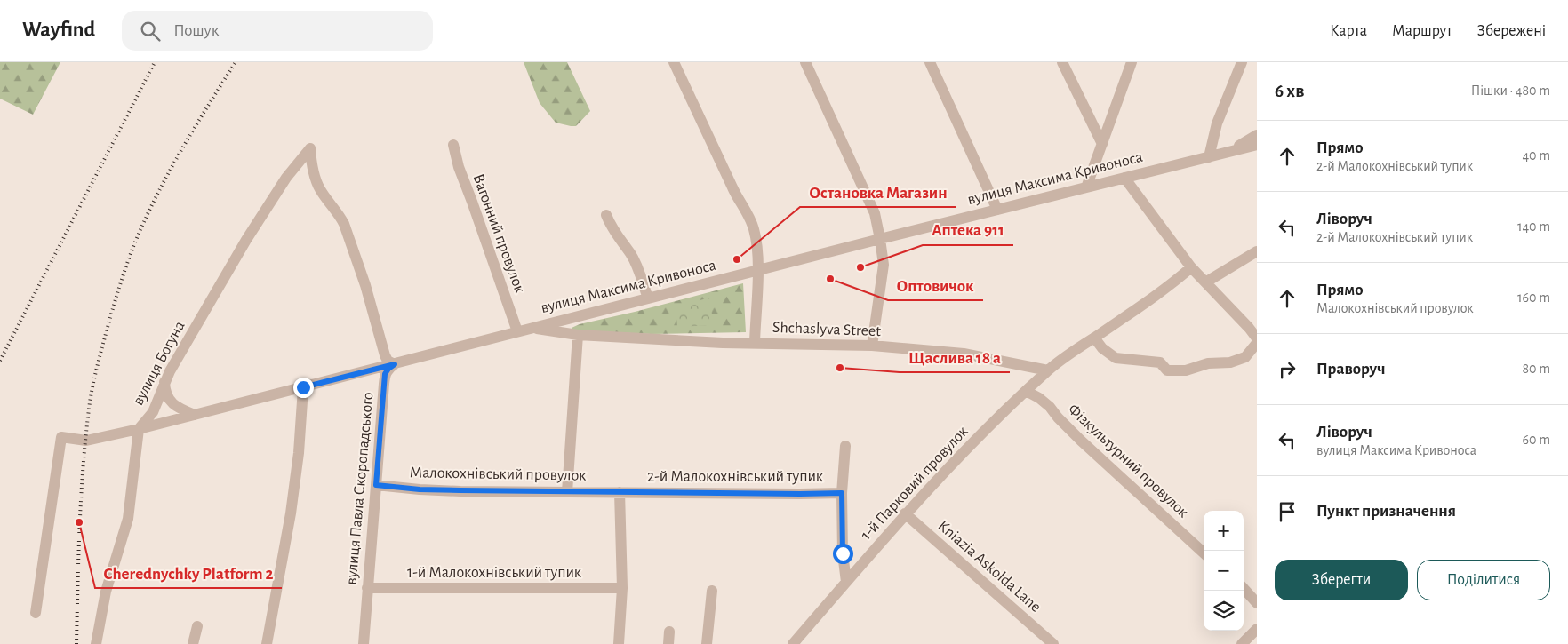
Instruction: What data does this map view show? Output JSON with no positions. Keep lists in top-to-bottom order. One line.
{"streets":{"street":["вулиця Максима Кривоноса","Вагонний провулок","Shchaslyva Street","вулиця Богуна","Фізкультурний провулок","Малокохнівський провулок","2-й Малокохнівський тупик","1-й Парковий провулок","вулиця Павла Скоропадського","Kniazia Askolda Lane","1-й Малокохнівський тупик"]},"crossings":[["вулиця Максима Кривоноса","Вагонний провулок"],["вулиця Максима Кривоноса","Shchaslyva Street"],["вулиця Максима Кривоноса","вулиця Богуна"],["вулиця Максима Кривоноса","вулиця Павла Скоропадського"],["Shchaslyva Street","1-й Парковий провулок"],["вулиця Богуна","вулиця Павла Скоропадського"],["Фізкультурний провулок","1-й Парковий провулок"],["Малокохнівський провулок","2-й Малокохнівський тупик"],["Малокохнівський провулок","вулиця Павла Скоропадського"],["2-й Малокохнівський тупик","1-й Парковий провулок"],["1-й Парковий провулок","Kniazia Askolda Lane"],["вулиця Павла Скоропадського","1-й Малокохнівський тупик"]],"places":["Остановка Магазин","Аптека 911","Оптовичок","Щаслива 18 а","Cherednychky Platform 2"],"page":{"header":"Wayfind","search":"Пошук","nav":["Карта","Маршрут","Збережені"],"heading":["6 хв","Пішки · 480 m"],"list":[["Прямо","2-й Малокохнівський тупик","40 m"],["Ліворуч","2-й Малокохнівський тупик","140 m"],["Прямо","Малокохнівський провулок","160 m"],["Праворуч","80 m"],["Ліворуч","вулиця Максима Кривоноса","60 m"],"Пункт призначення"],"map_buttons":["+","−"],"buttons":["Зберегти","Поділитися"]}}
